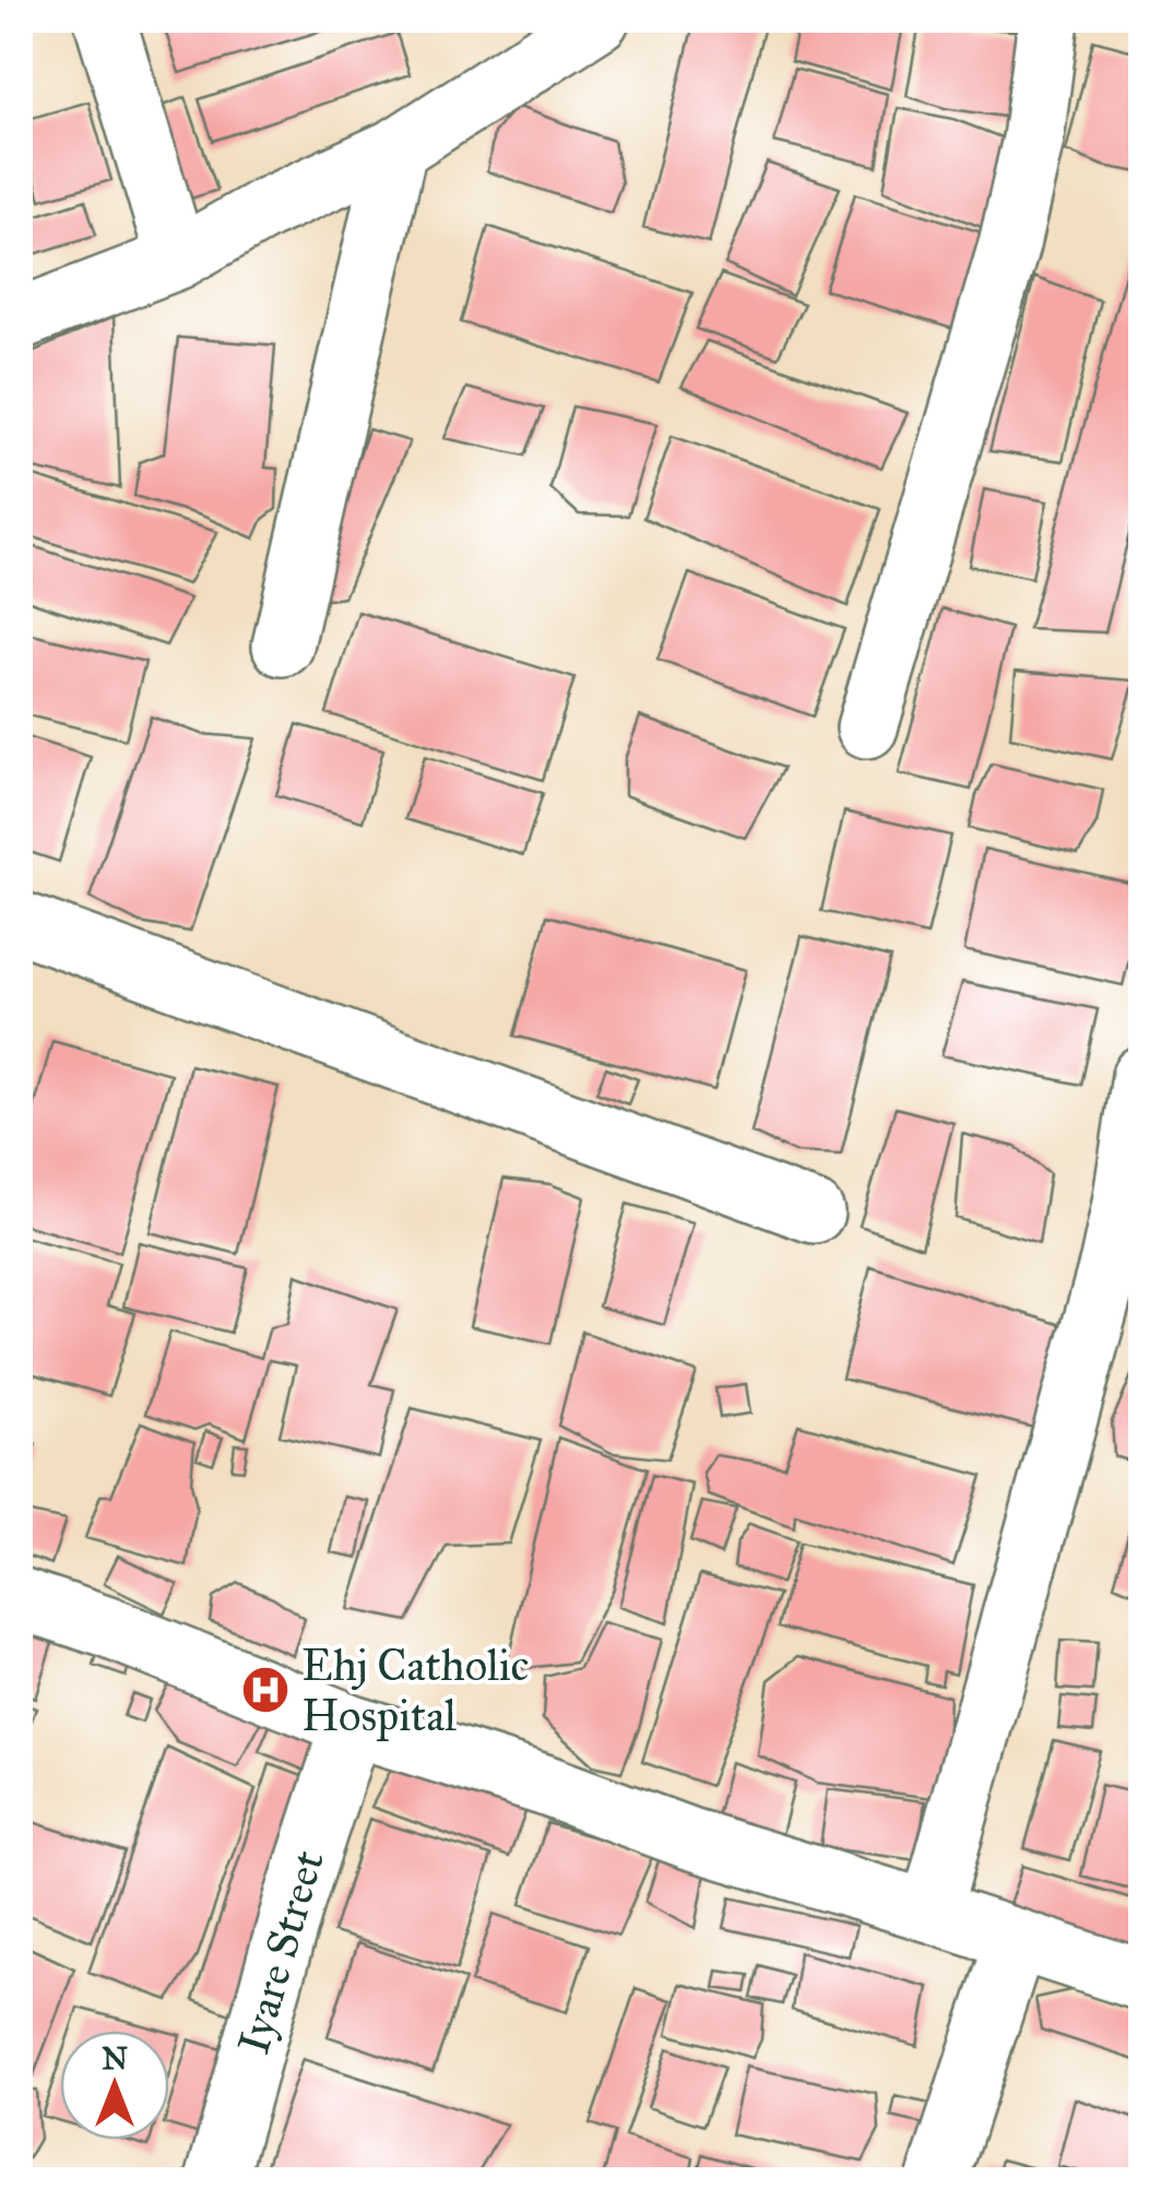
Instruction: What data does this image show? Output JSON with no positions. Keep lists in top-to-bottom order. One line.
{"streets":{"street":["Iyare Street"]},"places":{"hospital":["Ehj Catholic Hospital"]},"north":"top"}
